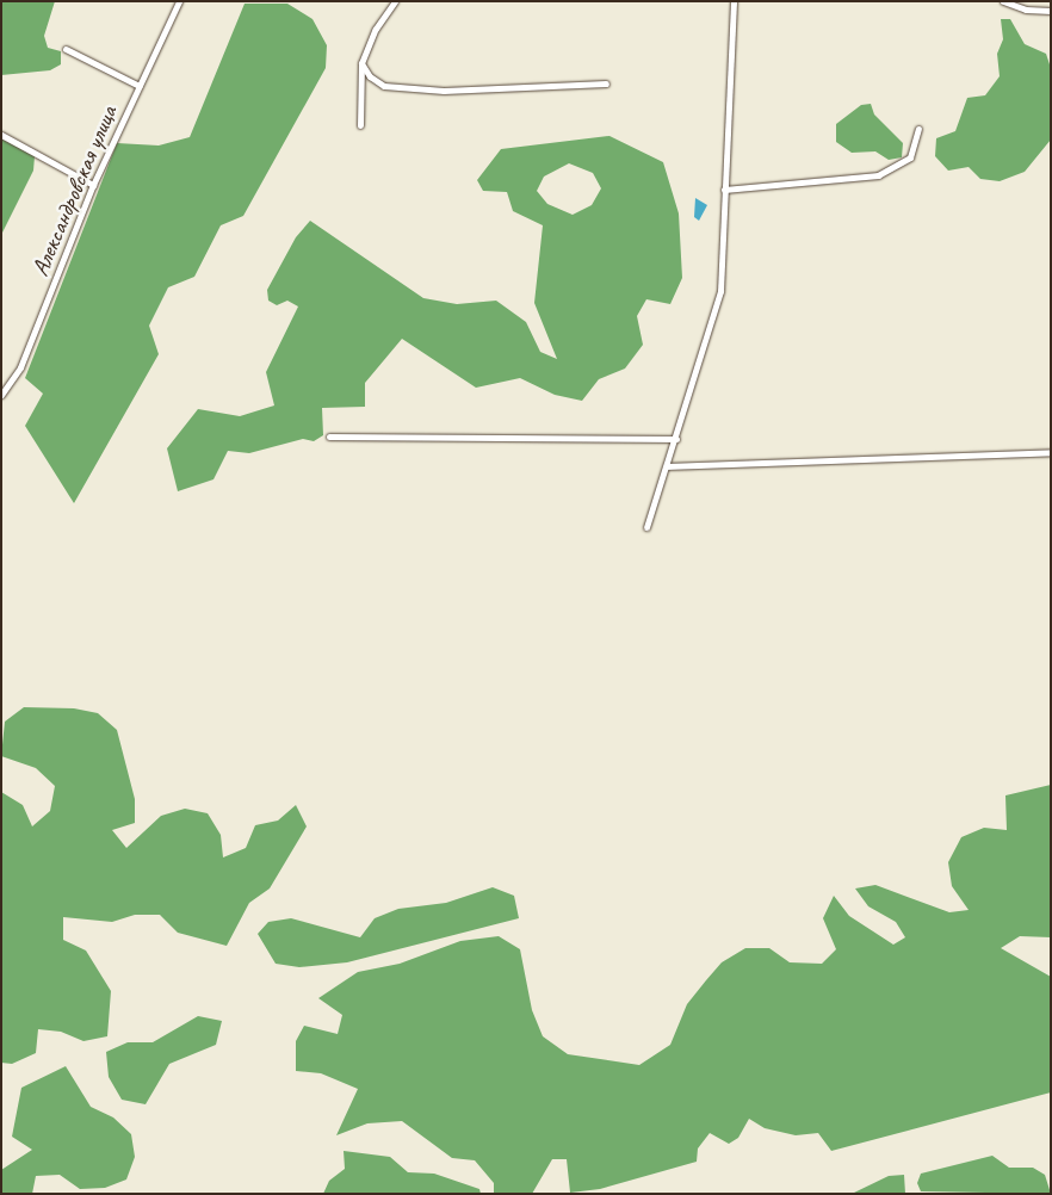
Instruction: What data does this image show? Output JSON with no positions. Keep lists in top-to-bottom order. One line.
{"streets":{"street":["Александровская улица"]}}
